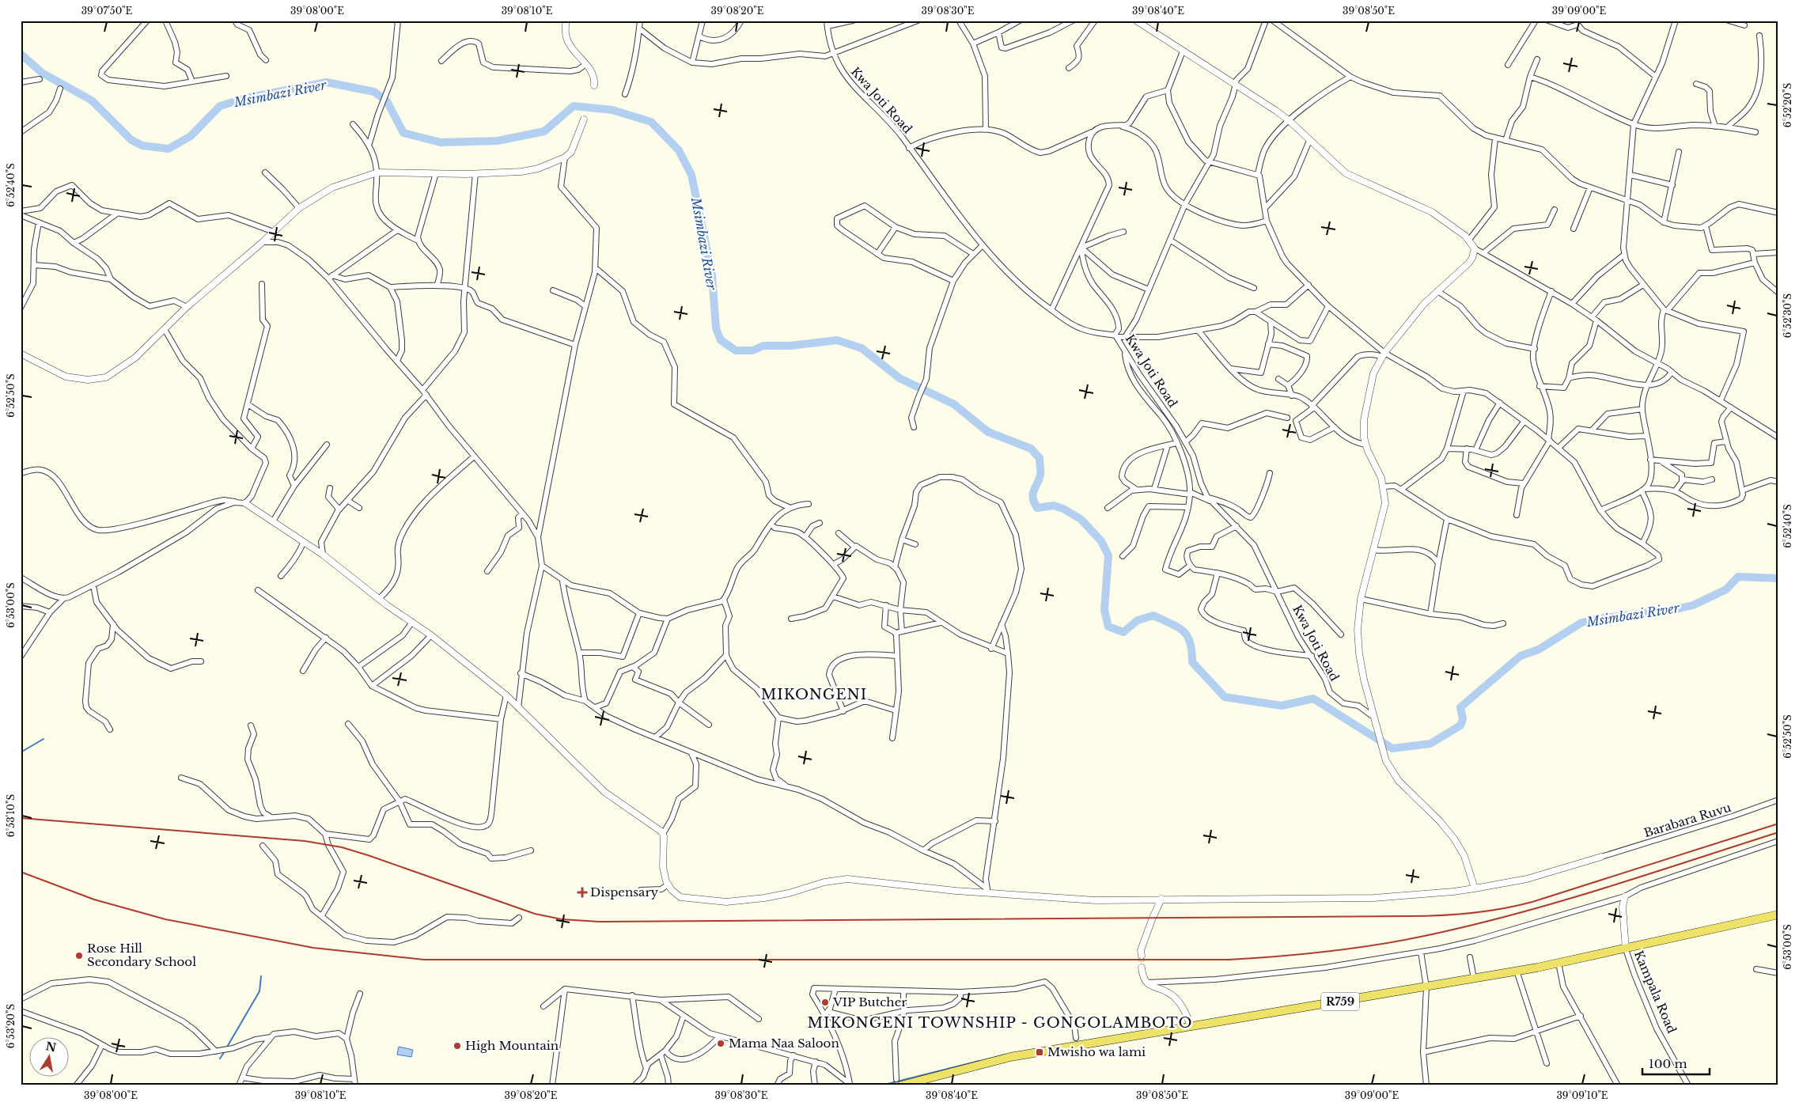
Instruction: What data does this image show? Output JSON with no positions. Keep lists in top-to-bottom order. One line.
{"streets":{"main road":["R759"],"street":["Kwa Joti Road","Barabara Ruvu","Kampala Road"]},"crossings":[["Kampala Road","R759"]],"districts":["MIKONGENI","MIKONGENI TOWNSHIP - GONGOLAMBOTO"],"water":["Msimbazi River"],"places":{"health":["Dispensary"],"other":["Rose Hill Secondary School","VIP Butcher","Mama Naa Saloon","High Mountain"],"transit":["Mwisho wa lami"]},"scale_bar":"100 m","north":"top","coordinates":["39°07'50\"E","39°08'00\"E","39°08'10\"E","39°08'20\"E","39°08'30\"E","39°08'40\"E","39°08'50\"E","39°09'00\"E","6°52'20\"S","6°52'40\"S","6°52'30\"S","6°52'50\"S","6°53'00\"S","6°53'10\"S","6°53'20\"S","39°09'10\"E"]}
